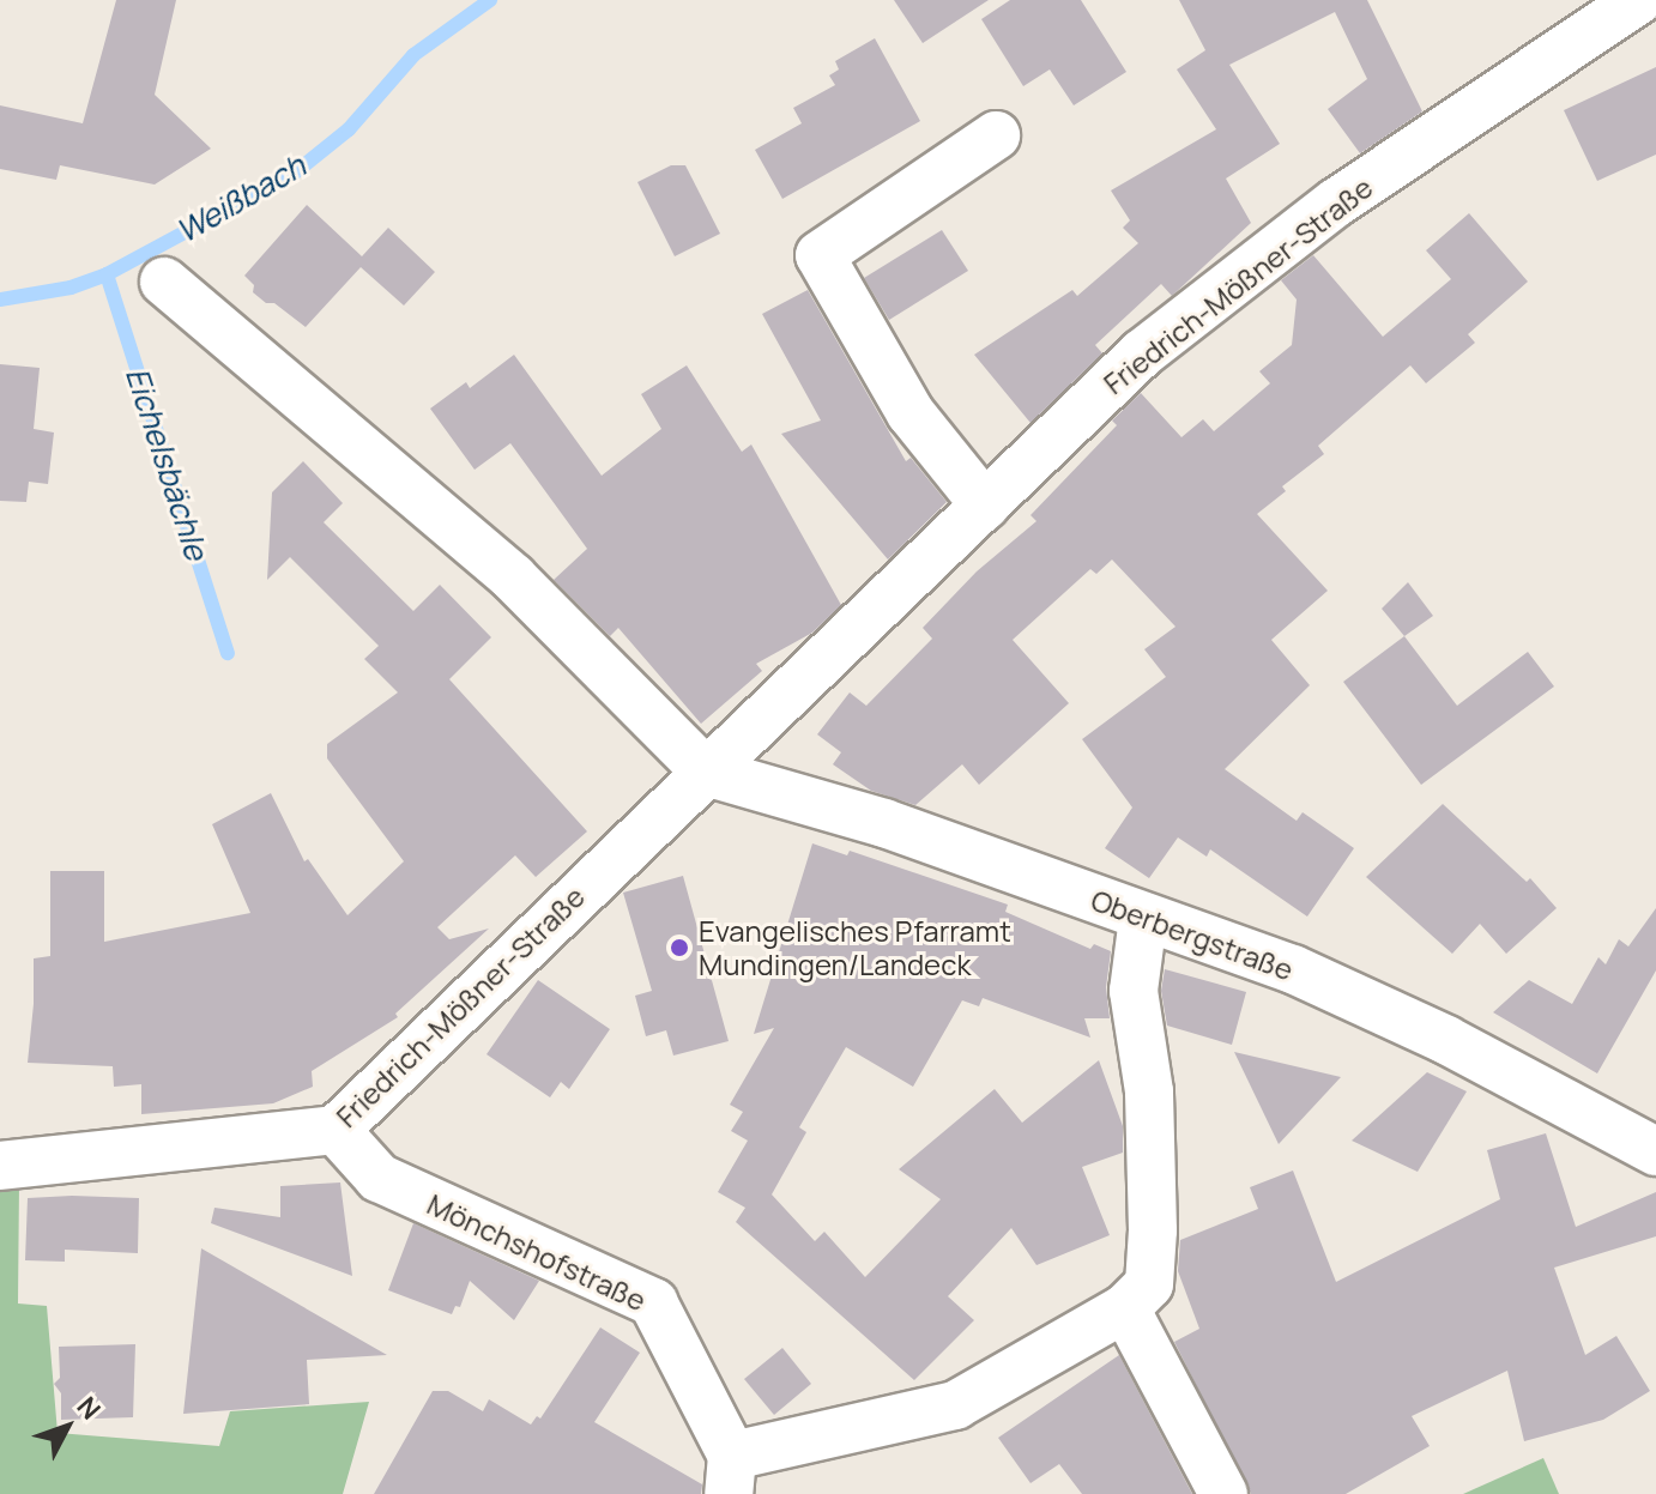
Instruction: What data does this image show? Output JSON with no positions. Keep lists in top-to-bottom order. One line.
{"streets":{"street":["Friedrich-Mößner-Straße","Oberbergstraße","Mönchshofstraße"]},"crossings":[["Friedrich-Mößner-Straße","Oberbergstraße"],["Friedrich-Mößner-Straße","Mönchshofstraße"],["Oberbergstraße","Mönchshofstraße"]],"water":["Weißbach","Eichelsbächle"],"places":["Evangelisches Pfarramt Mundingen/Landeck"],"north":"top right"}
